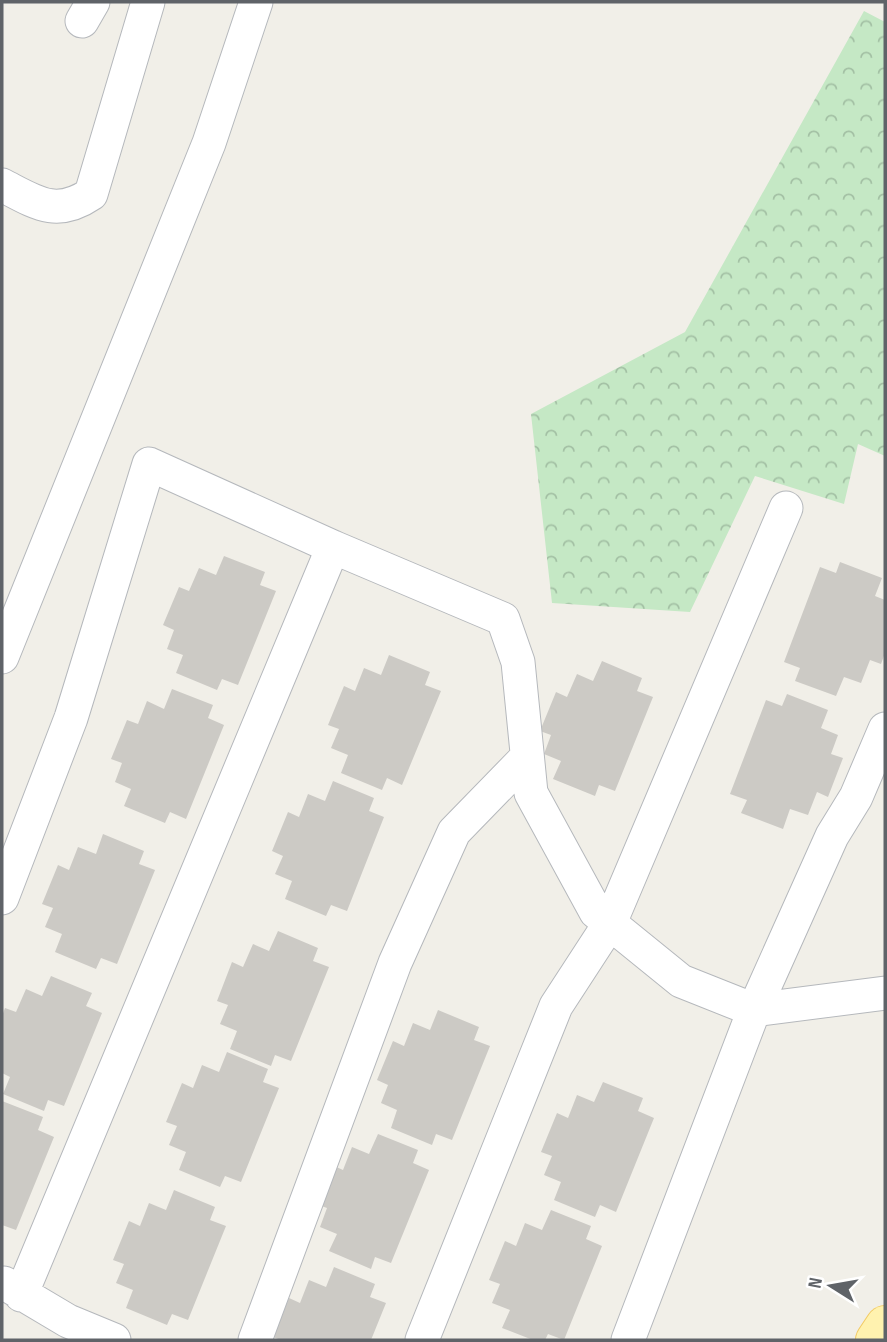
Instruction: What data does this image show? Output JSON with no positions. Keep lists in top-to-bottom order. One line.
{"north":"left"}
